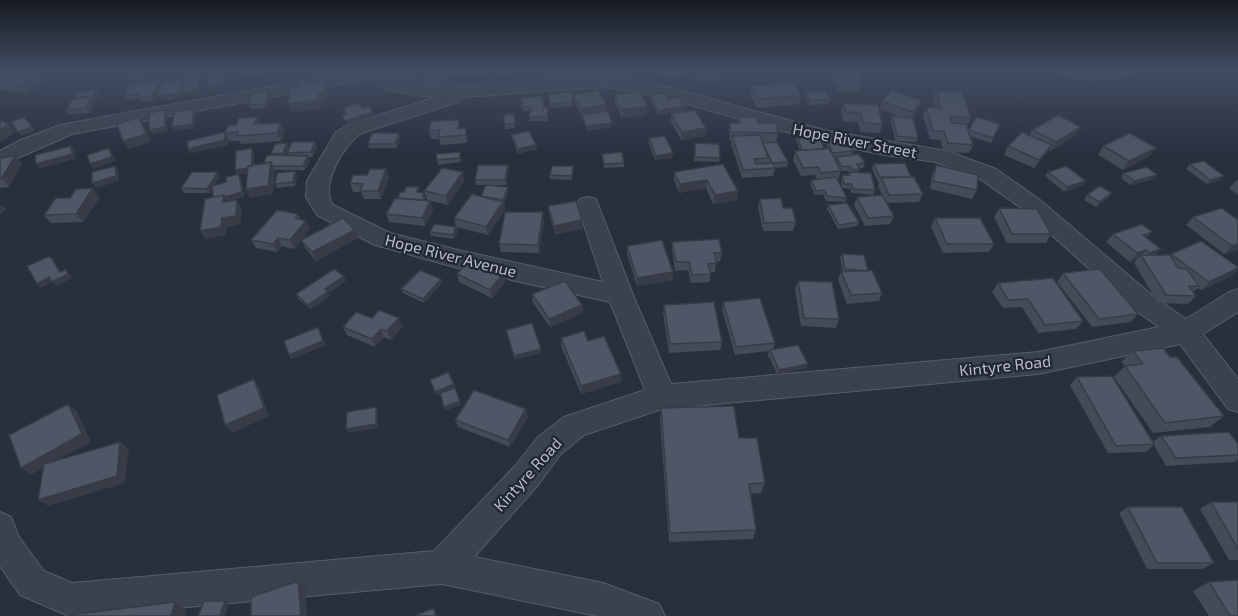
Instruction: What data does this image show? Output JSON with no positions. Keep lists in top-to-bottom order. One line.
{"streets":{"street":["Hope River Street","Hope River Avenue","Kintyre Road"]},"crossings":[["Hope River Street","Kintyre Road"]]}
